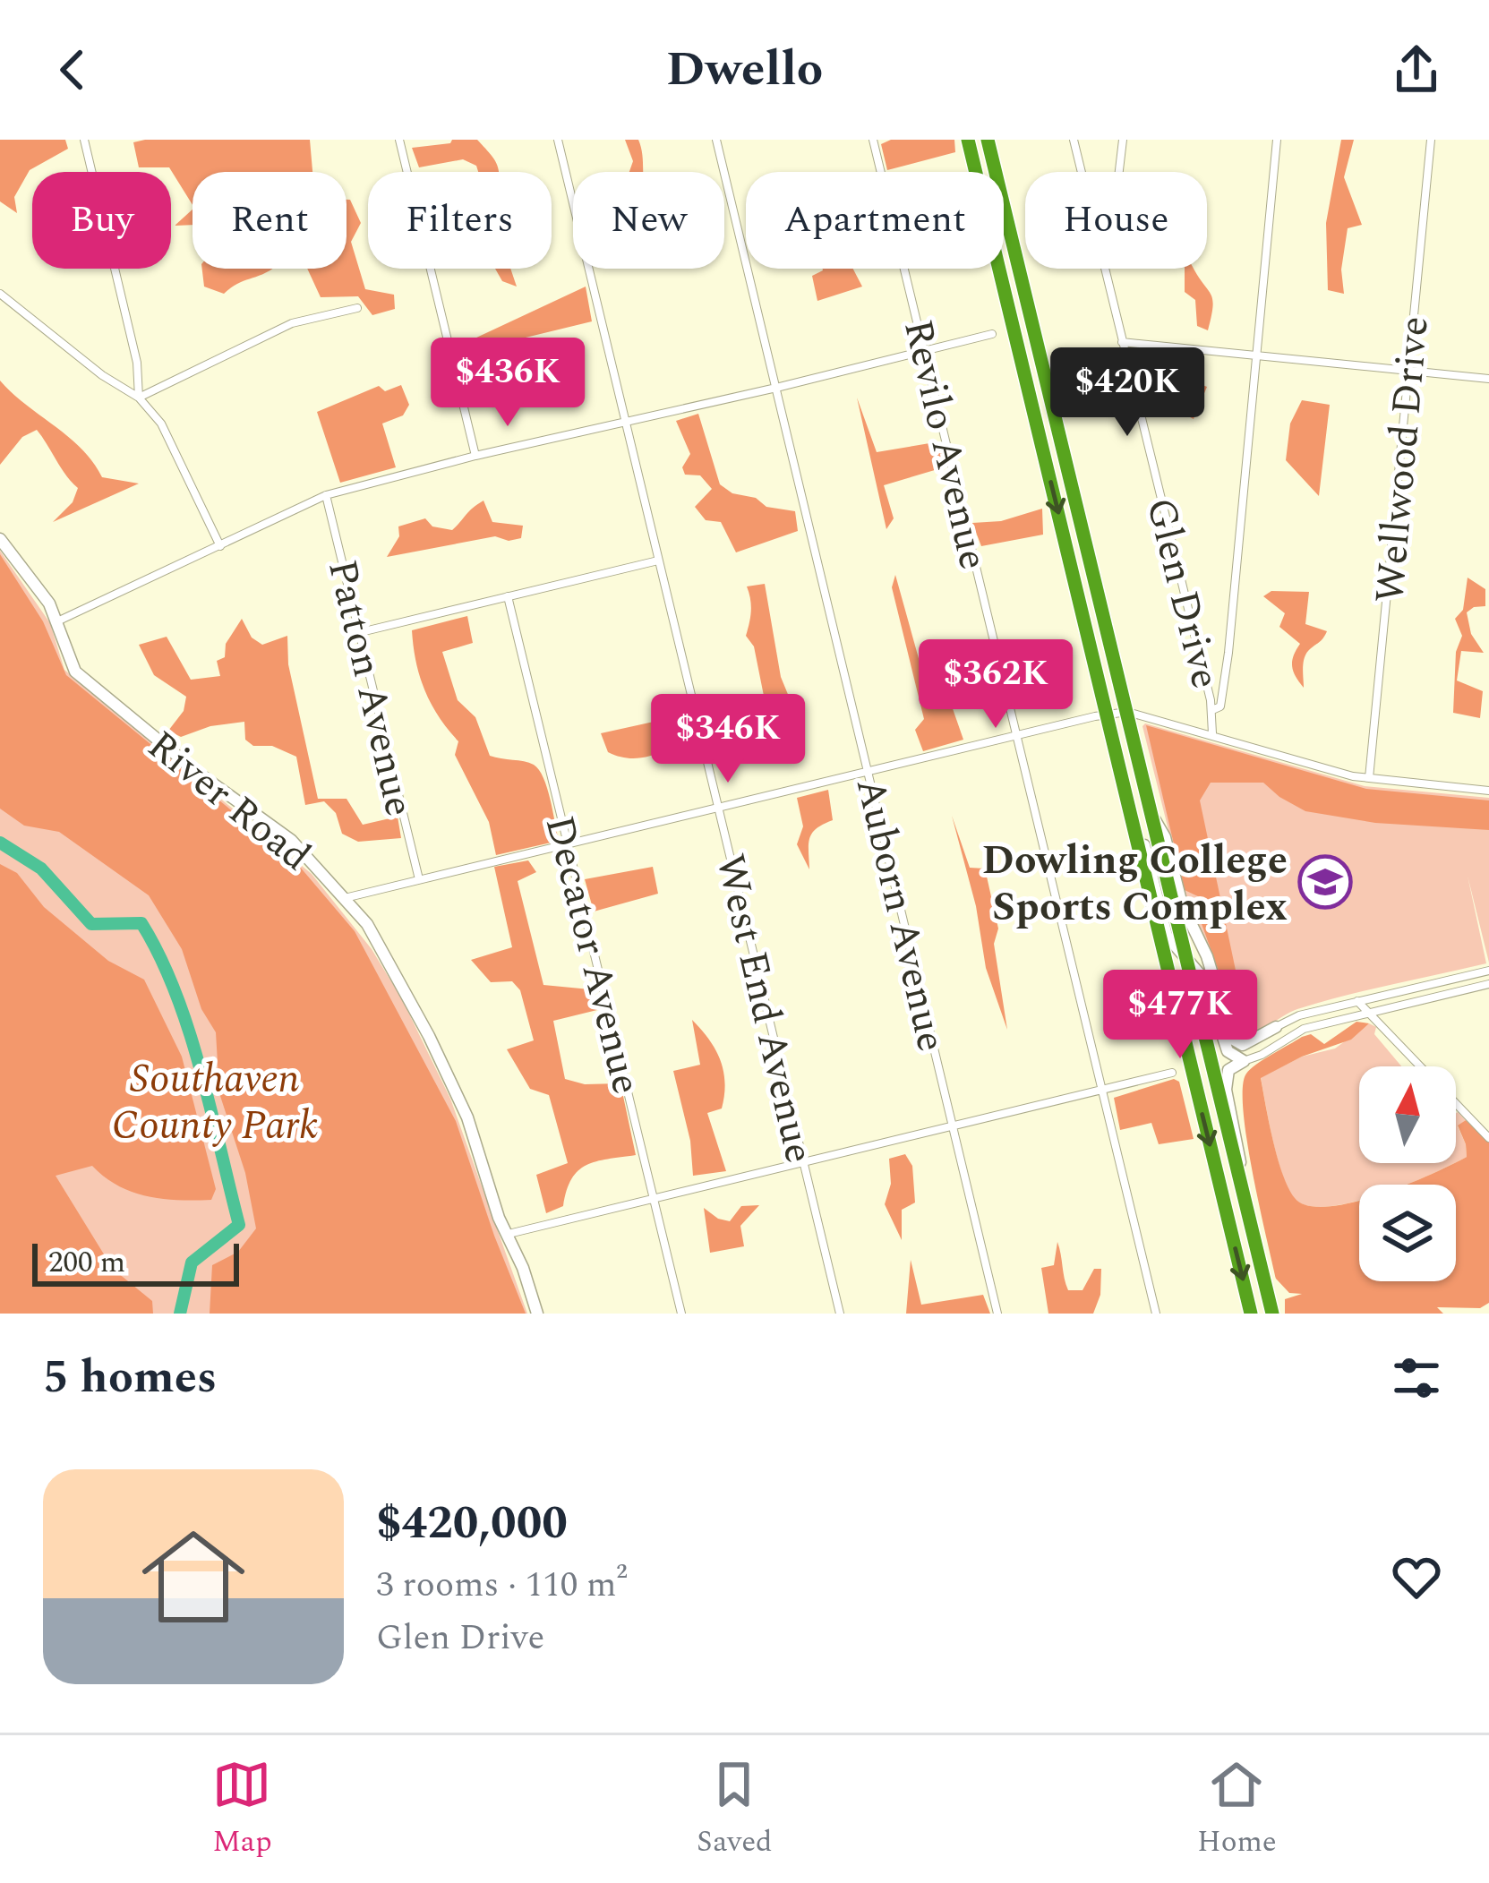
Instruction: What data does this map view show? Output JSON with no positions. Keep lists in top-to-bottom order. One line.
{"streets":{"street":["Revilo Avenue","Wellwood Drive","Glen Drive","Patton Avenue","River Road","Auborn Avenue","Decator Avenue","West End Avenue"]},"parks":["Southaven County Park"],"places":{"school or university":["Dowling College Sports Complex"]},"scale_bar":"200 m","north":"top","page":{"header":"Dwello","chip":["Buy","Rent","Filters","New","Apartment","House"],"price":["$436K","$420K","$362K","$346K","$477K"],"scale":"200 m","heading":"5 homes","list":[{"name":"$420,000","note":"3 rooms · 110 m² · Glen Drive"}],"tabs":["Map","Saved","Home"]}}
